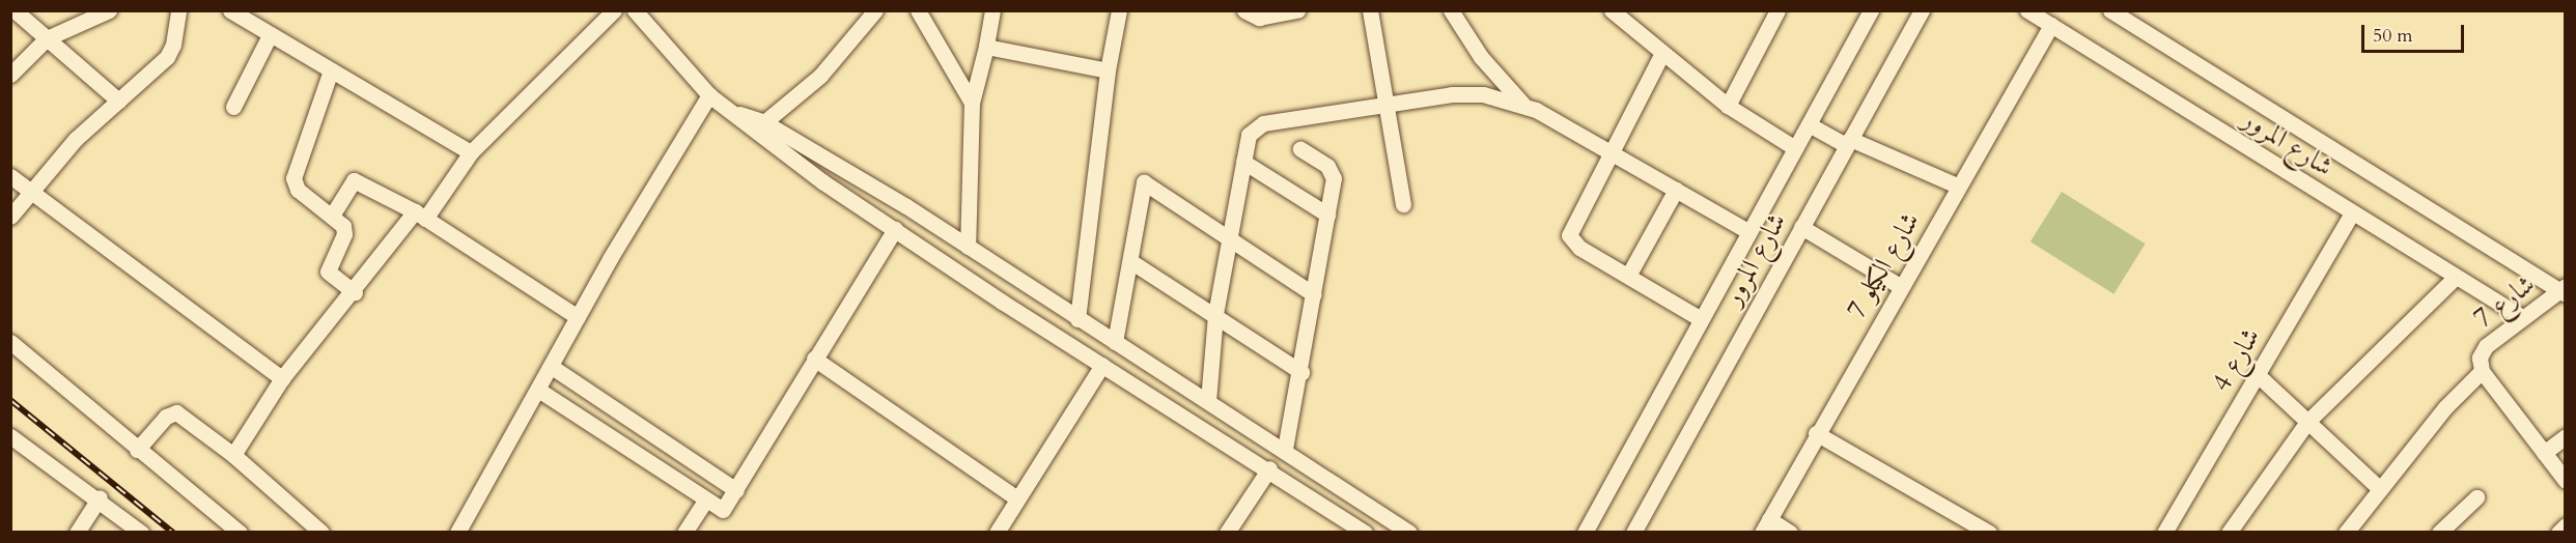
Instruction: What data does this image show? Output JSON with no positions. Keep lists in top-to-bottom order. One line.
{"streets":{"street":["شارع المرور","شارع الكيلو 7","شارع 7","شارع 4"]},"crossings":[["شارع المرور","شارع الكيلو 7"],["شارع المرور","شارع 7"],["شارع المرور","شارع 4"]],"scale_bar":"50 m"}
